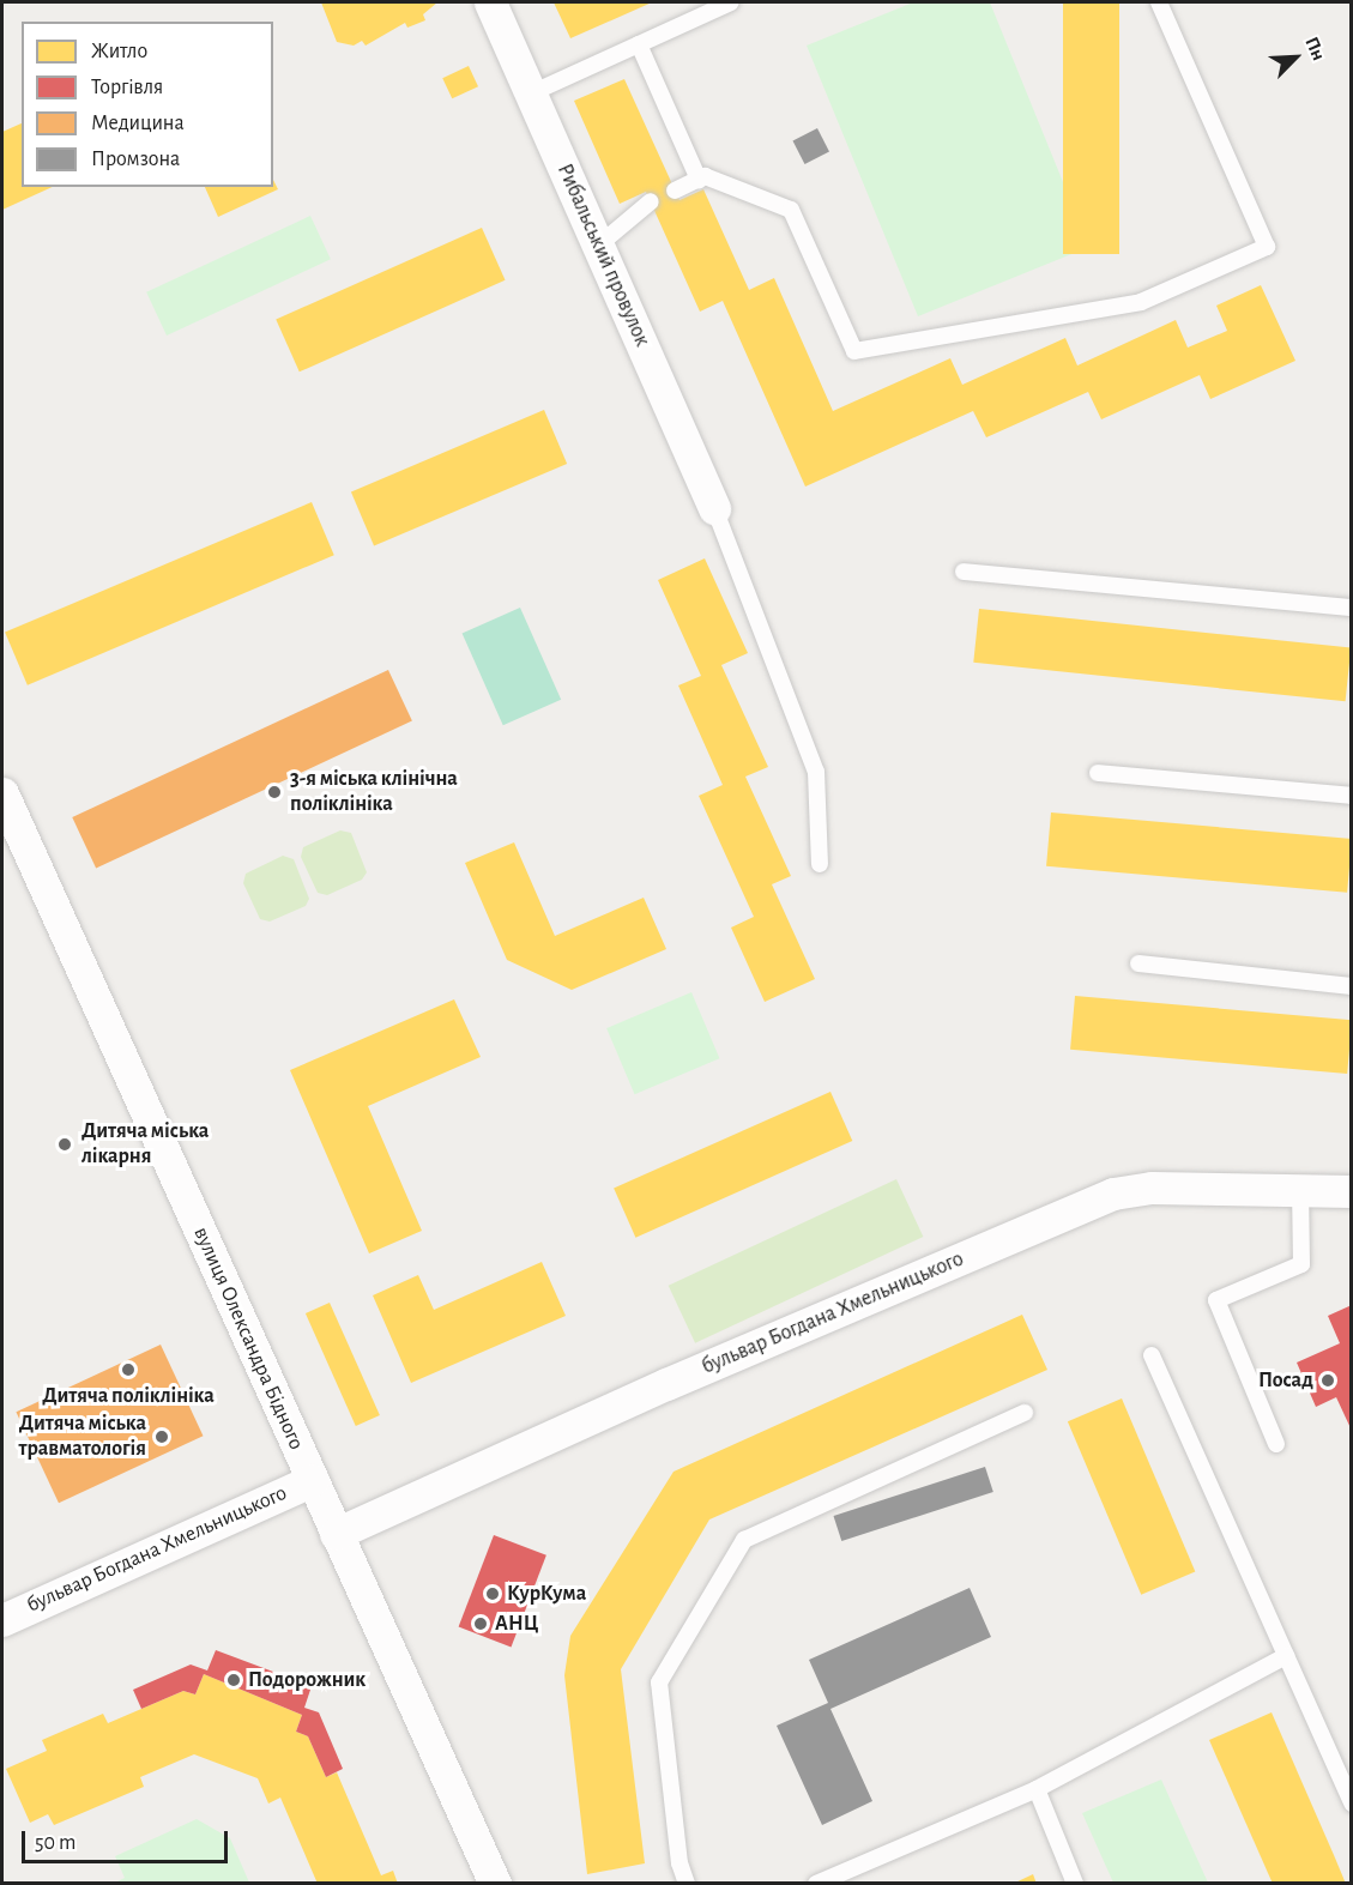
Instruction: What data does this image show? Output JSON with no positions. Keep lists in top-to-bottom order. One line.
{"streets":{"street":["Рибальський провулок","бульвар Богдана Хмельницького","вулиця Олександра Бідного"]},"crossings":[["бульвар Богдана Хмельницького","вулиця Олександра Бідного"]],"places":["3-я міська клінічна поліклініка","Дитяча міська лікарня","Дитяча поліклініка","Посад","Дитяча міська травматологія","КурКума","АНЦ","Подорожник"],"legend":["Житло","Торгівля","Медицина","Промзона"],"scale_bar":"50 m","north":"top right"}
